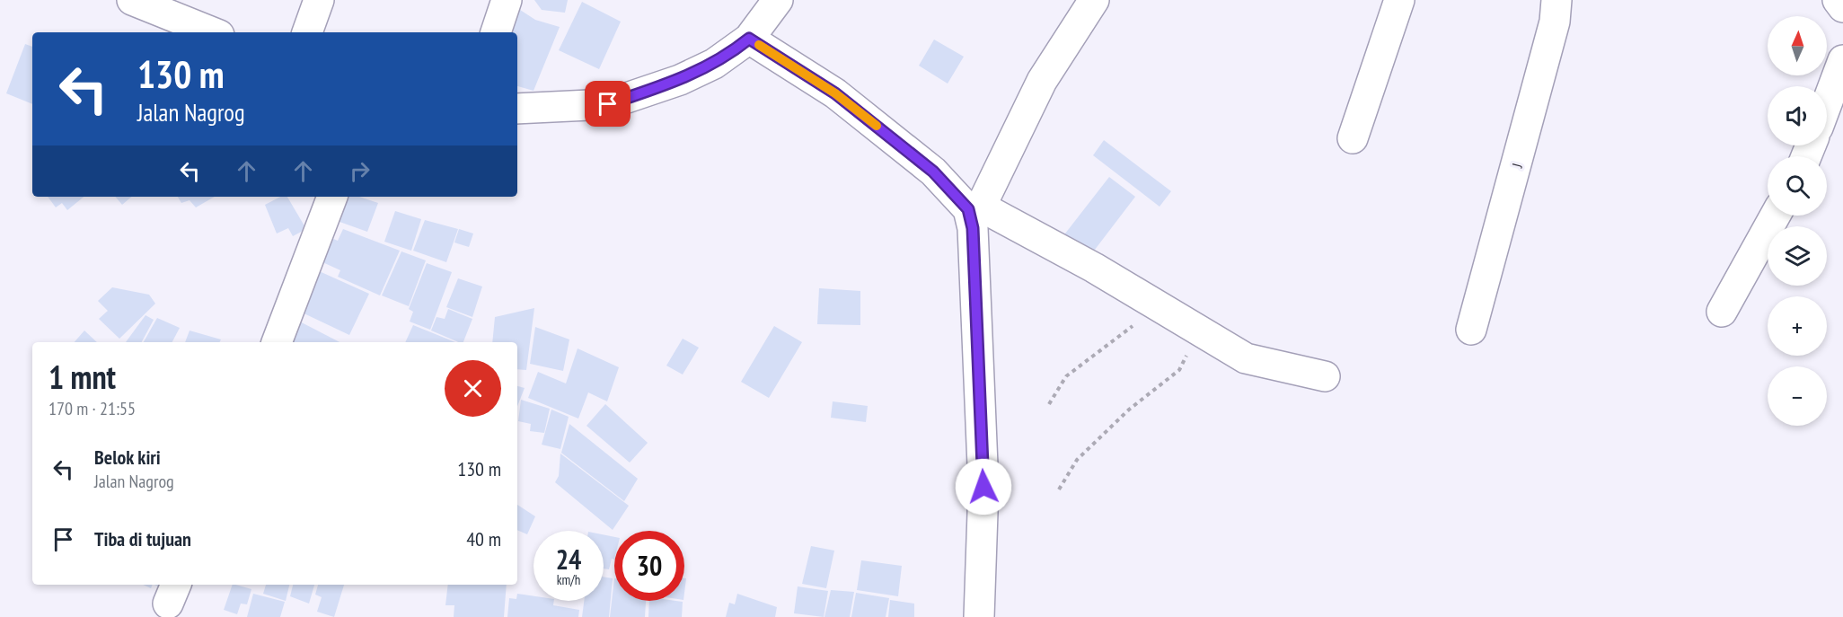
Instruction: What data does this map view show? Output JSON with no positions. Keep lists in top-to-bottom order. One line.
{"streets":{"street":["J"]},"north":"top","page":{"map_buttons":["+","−"],"turn":["130 m","Jalan Nagrog"],"heading":["1 mnt","170 m · 21:55"],"list":[{"name":"Belok kiri","note":"Jalan Nagrog","value":"130 m"},{"name":"Tiba di tujuan","value":"40 m"}],"speed":"24 km/h","limit":"30"}}
